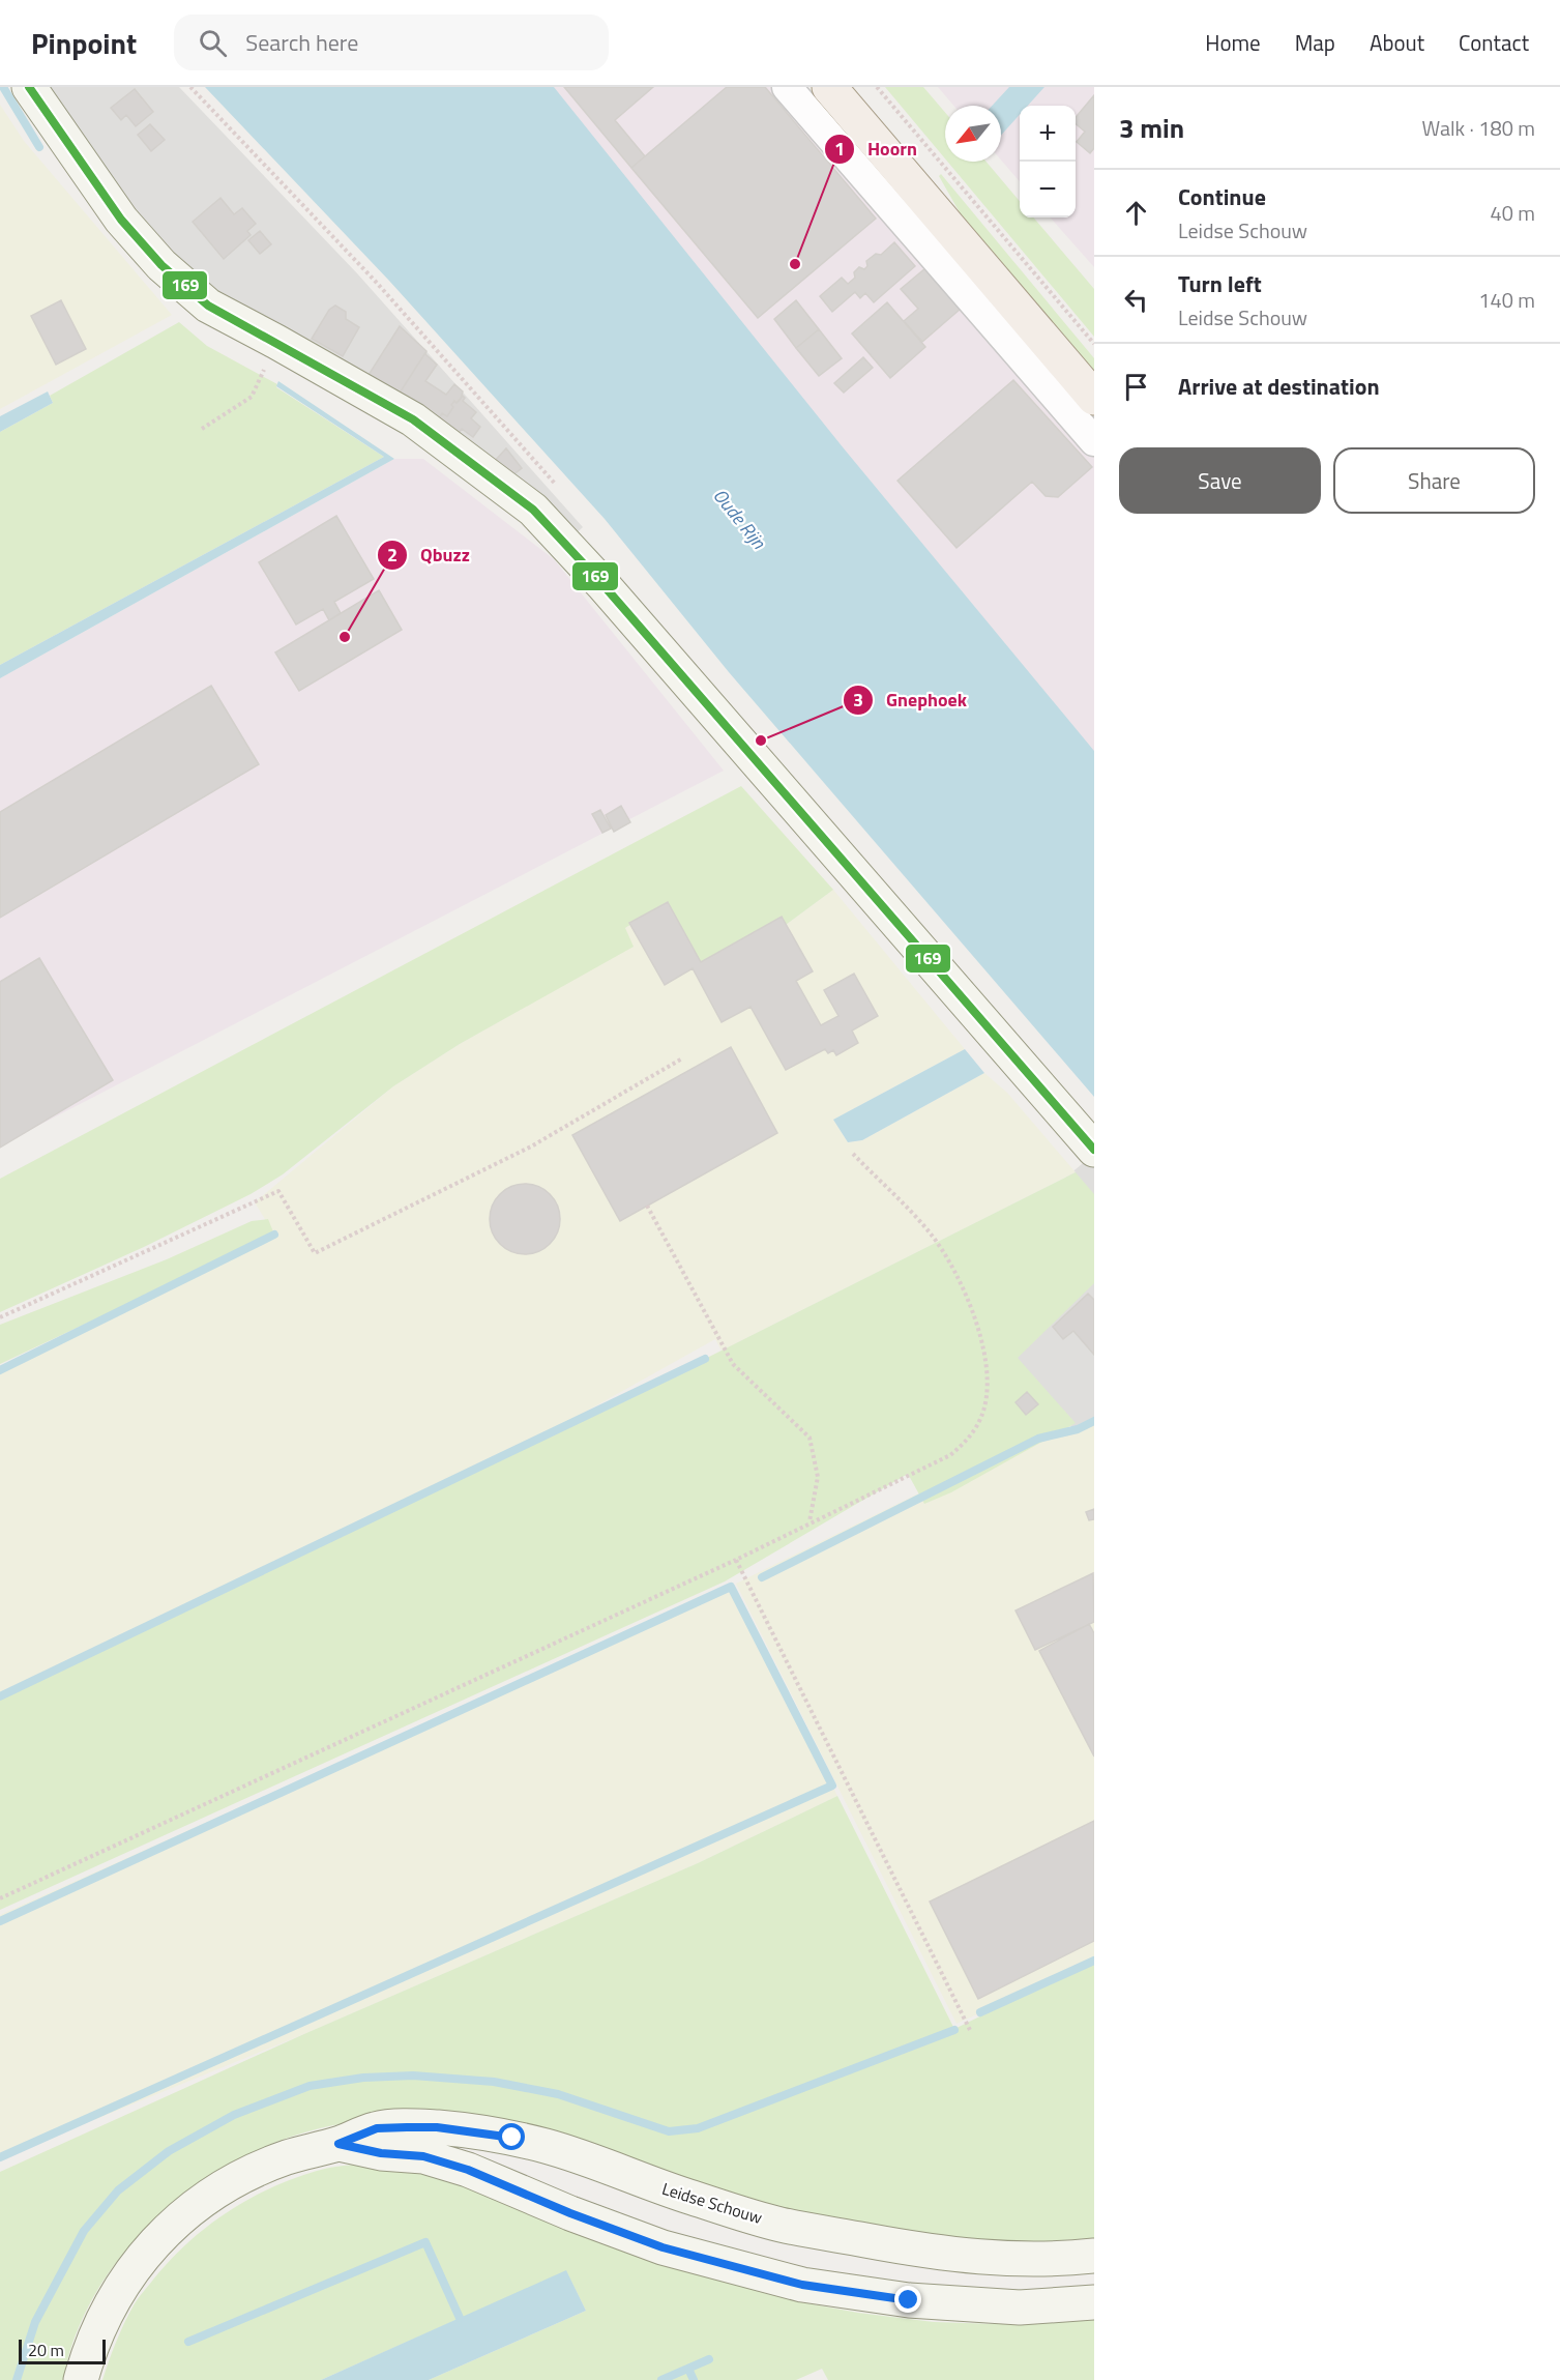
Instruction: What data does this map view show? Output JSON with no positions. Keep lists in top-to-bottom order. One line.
{"streets":{"street":["Leidse Schouw"]},"water":["Oude Rijn"],"places":["Hoorn","Qbuzz","Gnephoek"],"lines":["transit line 169"],"scale_bar":"20 m","north":"bottom left","page":{"header":"Pinpoint","search":"Search here","nav":["Home","Map","About","Contact"],"heading":["3 min","Walk · 180 m"],"map_buttons":["+","−"],"list":[["Continue","Leidse Schouw","40 m"],["Turn left","Leidse Schouw","140 m"],"Arrive at destination"],"buttons":["Save","Share"],"scale":"20 m"}}
